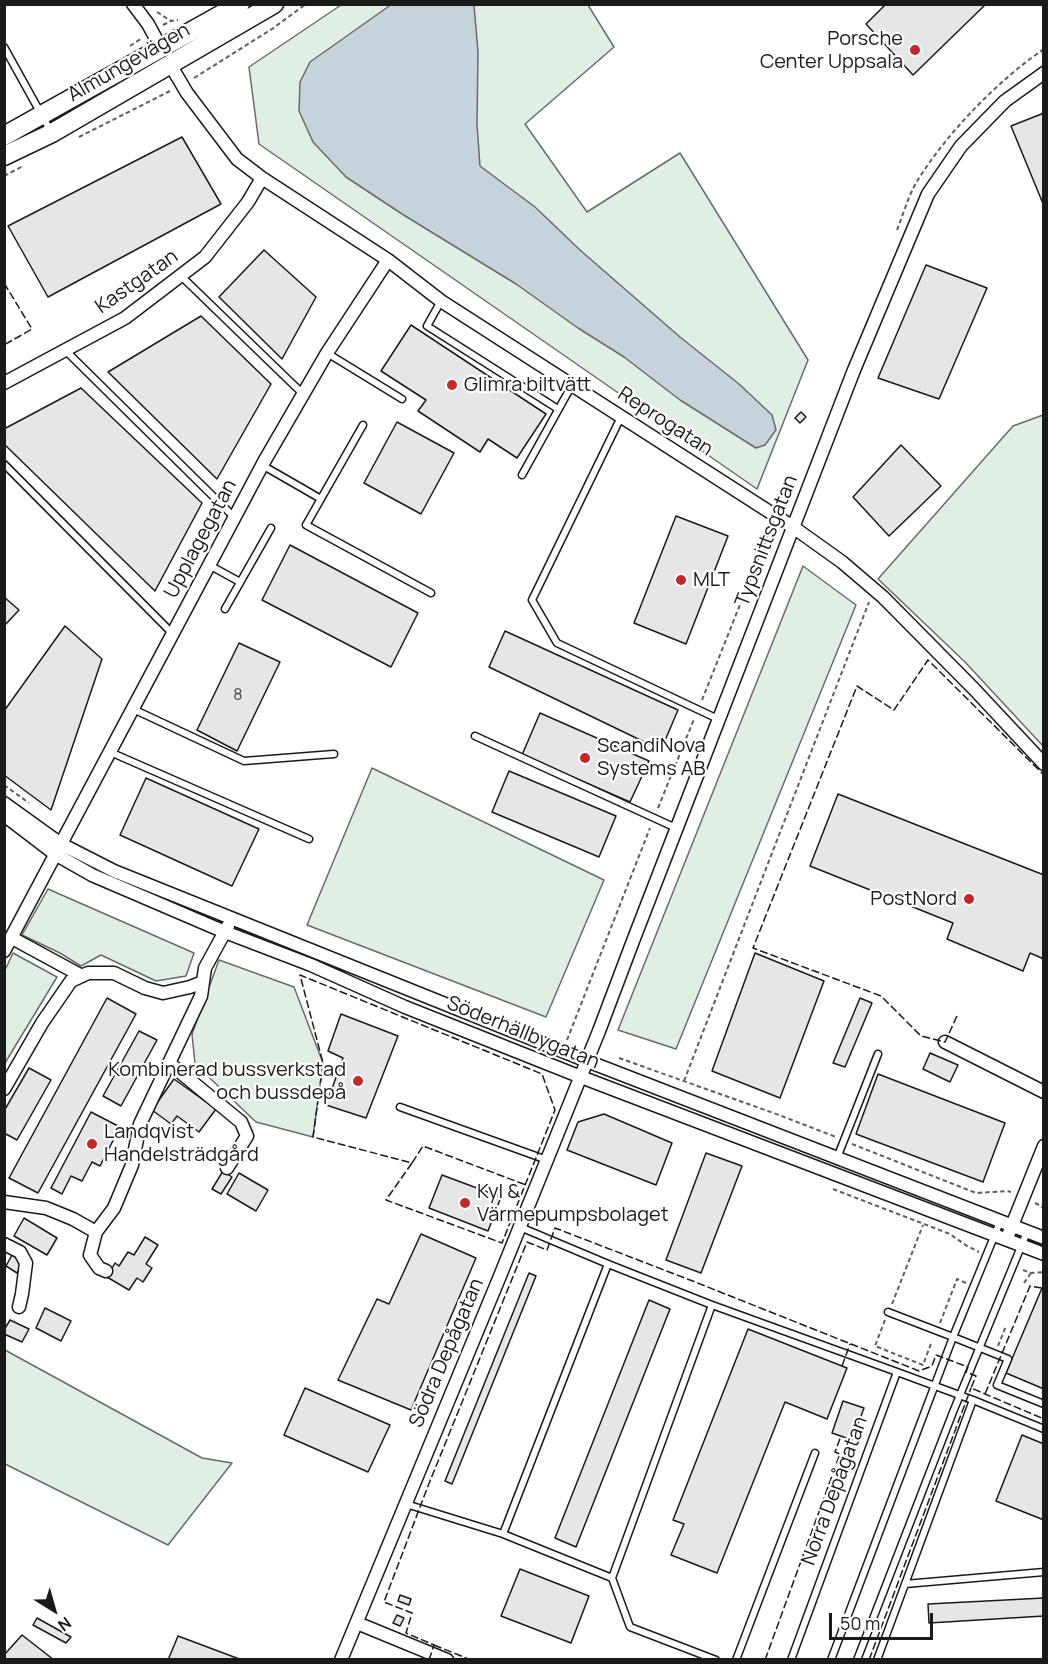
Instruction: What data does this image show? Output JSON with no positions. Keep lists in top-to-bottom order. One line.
{"streets":{"main road":["Almungevägen"],"street":["Kastgatan","Reprogatan","Upplagegatan","Typsnittsgatan","Söderhällbygatan","Södra Depågatan"],"lane":["Norra Depågatan"]},"crossings":[["Almungevägen","Reprogatan"],["Kastgatan","Reprogatan"],["Reprogatan","Upplagegatan"],["Reprogatan","Typsnittsgatan"],["Upplagegatan","Söderhällbygatan"],["Typsnittsgatan","Söderhällbygatan"],["Typsnittsgatan","Södra Depågatan"],["Söderhällbygatan","Södra Depågatan"]],"places":["Porsche Center Uppsala","Glimra biltvätt","MLT","ScandiNova Systems AB","PostNord","Kombinerad bussverkstad och bussdepå","Landqvist Handelsträdgård","Kyl & Värmepumpsbolaget"],"house_numbers":["8"],"scale_bar":"50 m","north":"bottom right"}
